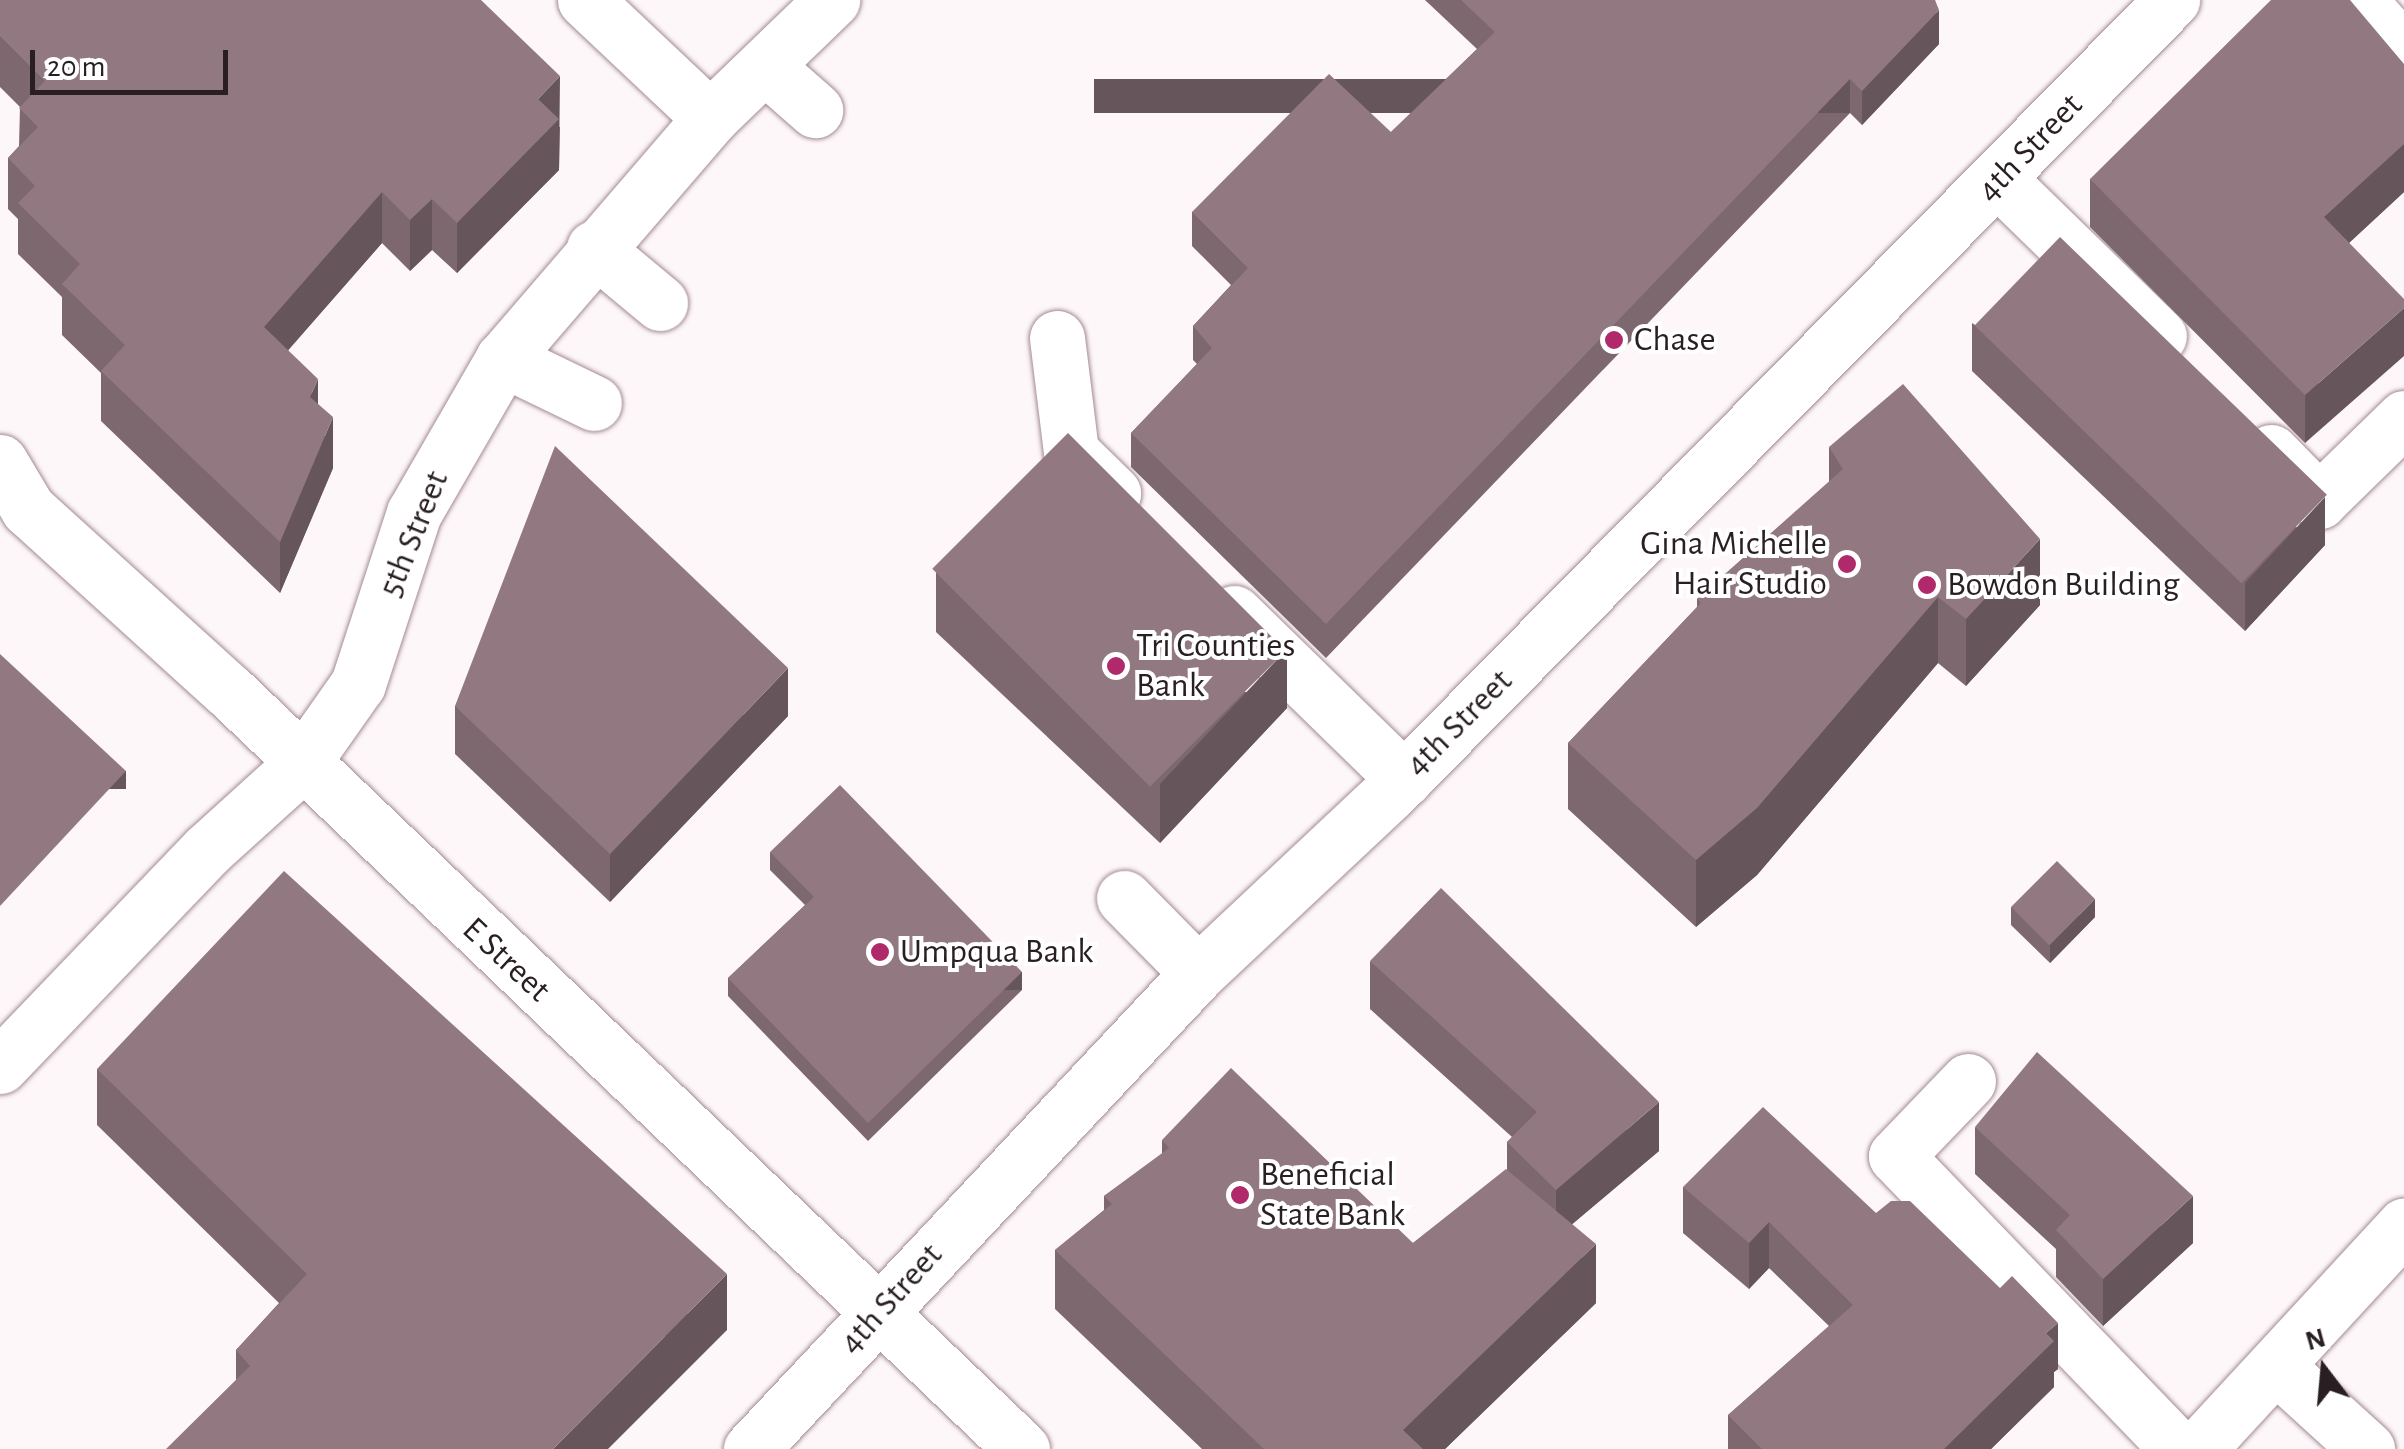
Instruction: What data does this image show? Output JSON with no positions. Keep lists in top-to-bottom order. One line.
{"streets":{"street":["4th Street","5th Street","E Street"]},"crossings":[["4th Street","E Street"],["5th Street","E Street"]],"places":["Chase","Gina Michelle Hair Studio","Bowdon Building","Tri Counties Bank","Umpqua Bank","Beneficial State Bank"],"scale_bar":"20 m","north":"top"}
